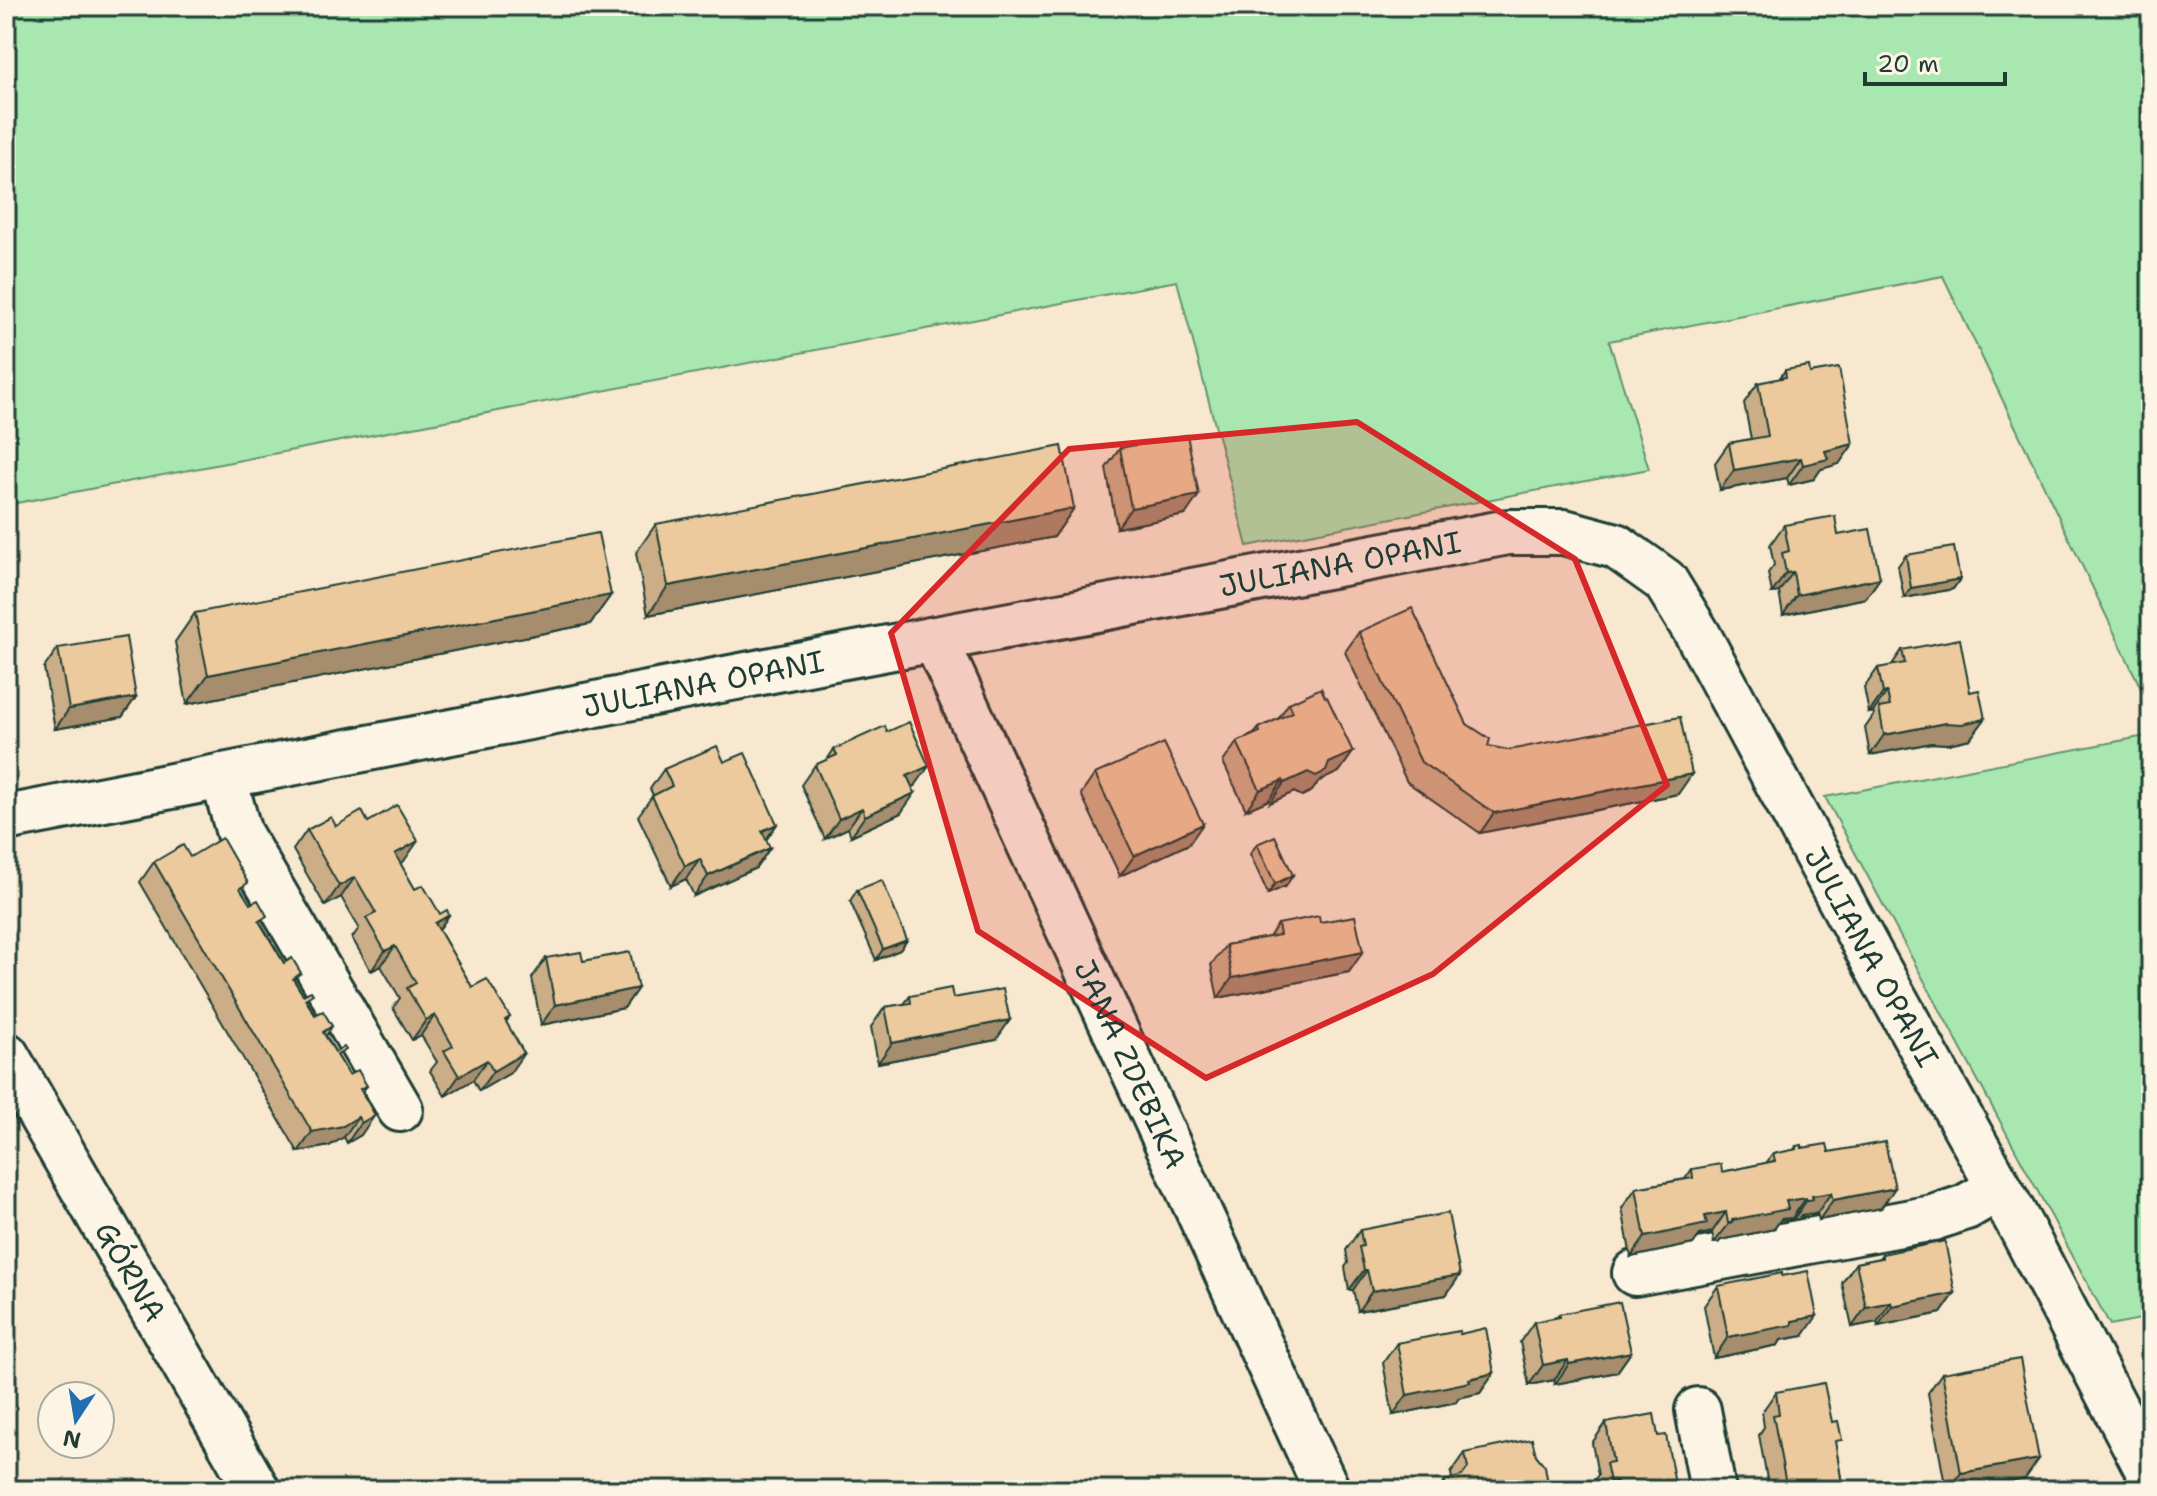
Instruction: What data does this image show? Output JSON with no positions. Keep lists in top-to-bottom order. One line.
{"streets":{"street":["JULIANA OPANI","JANA ZDEBIKA","GÓRNA"]},"crossings":[["JULIANA OPANI","JANA ZDEBIKA"]],"scale_bar":"20 m","north":"bottom"}
